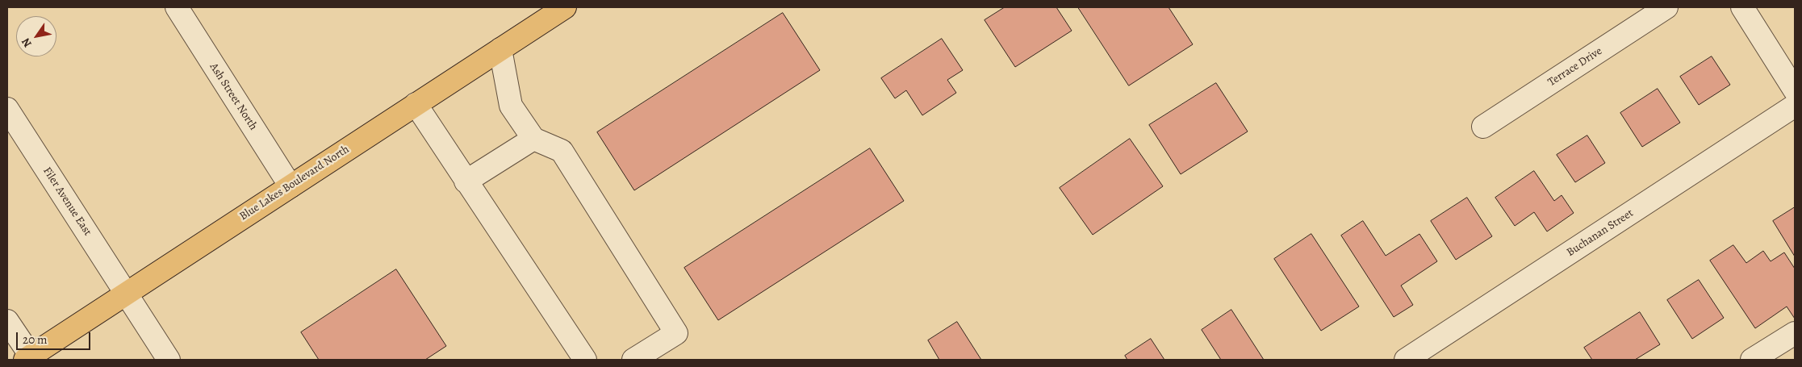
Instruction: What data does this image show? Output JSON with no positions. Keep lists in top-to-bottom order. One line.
{"streets":{"main road":["Blue Lakes Boulevard North"],"street":["Terrace Drive","Ash Street North","Filer Avenue East","Buchanan Street"]},"crossings":[["Ash Street North","Blue Lakes Boulevard North"],["Blue Lakes Boulevard North","Filer Avenue East"]],"scale_bar":"20 m","north":"bottom left"}
